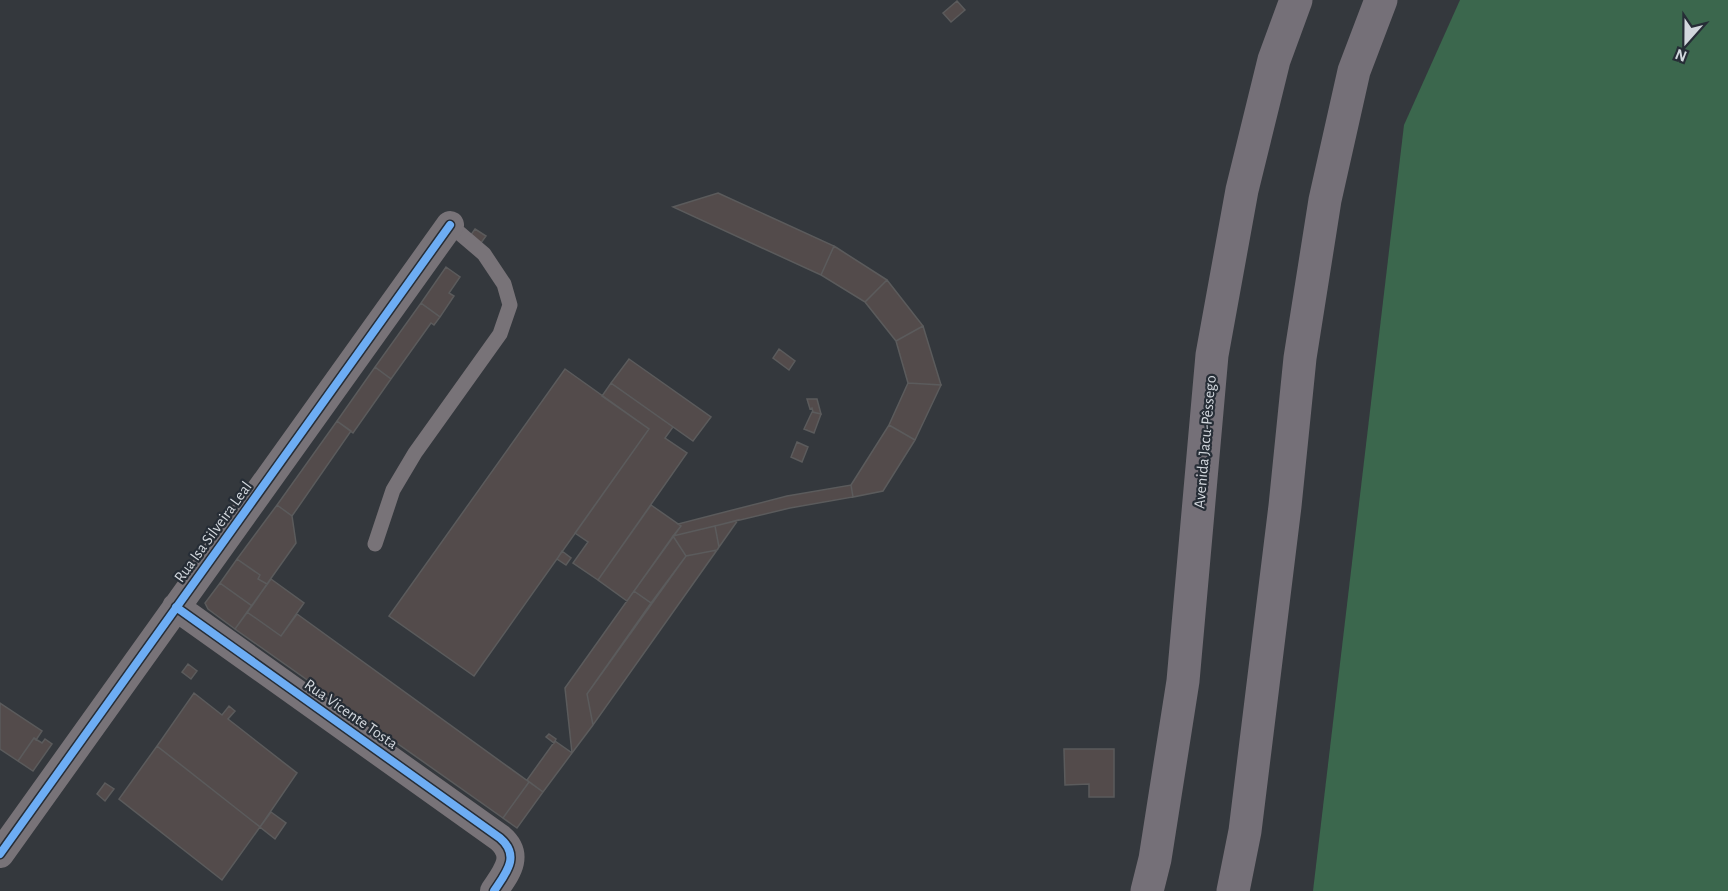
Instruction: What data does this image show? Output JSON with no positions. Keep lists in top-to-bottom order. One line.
{"streets":{"highway":["Avenida Jacu-Pêssego"],"street":["Rua Isa Silveira Leal","Rua Vicente Tosta"]},"crossings":[["Rua Isa Silveira Leal","Rua Vicente Tosta"]],"north":"bottom"}
